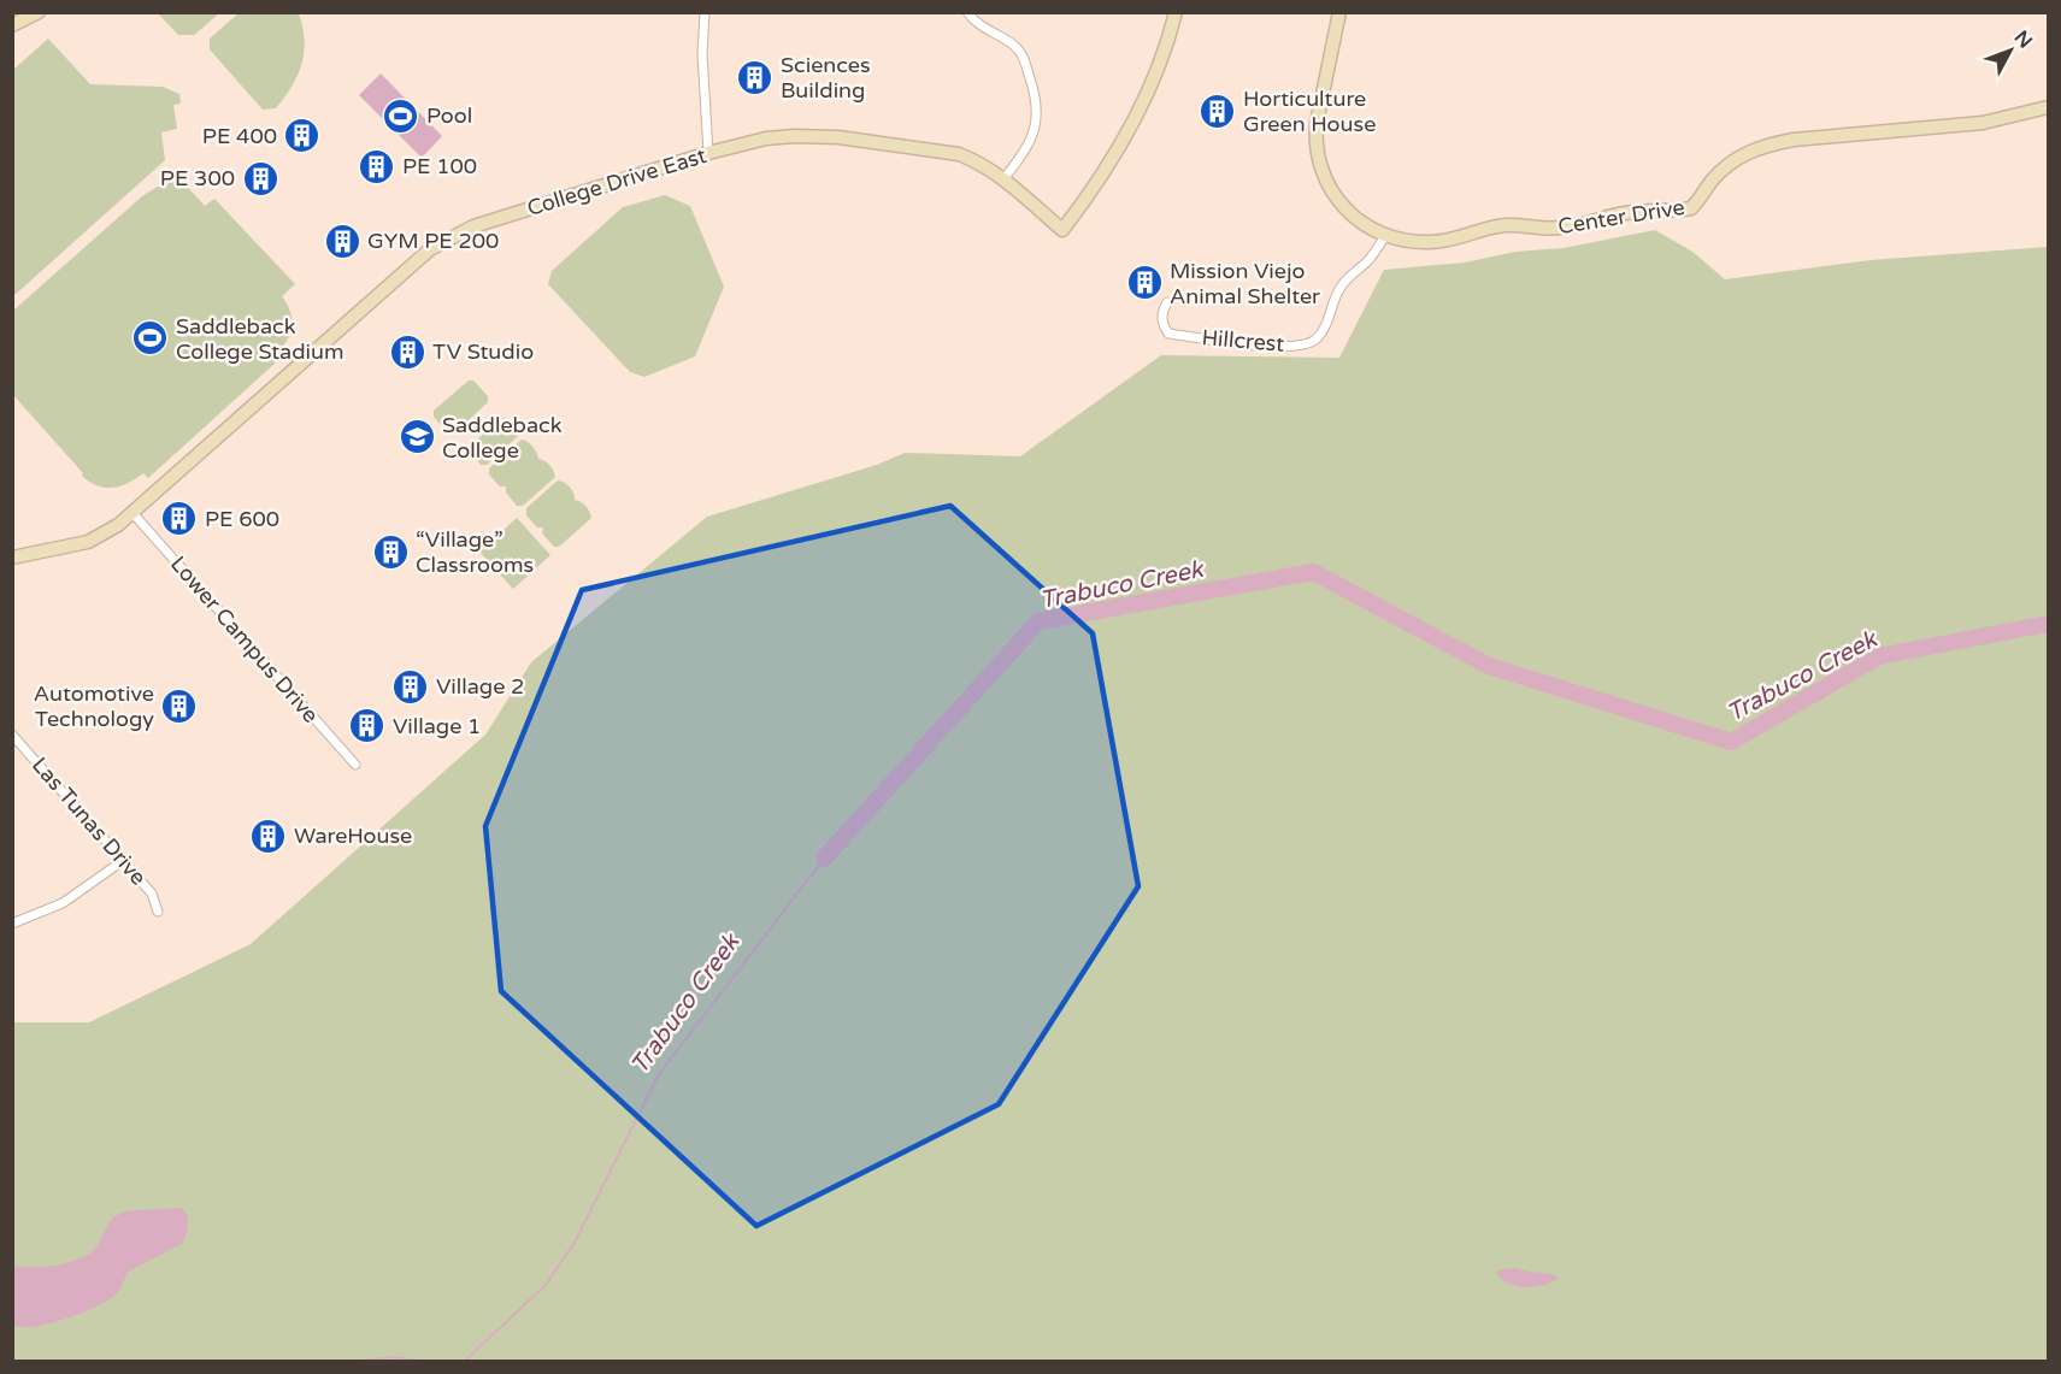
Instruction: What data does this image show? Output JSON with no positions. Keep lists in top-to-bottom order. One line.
{"streets":{"street":["College Drive East","Center Drive","Hillcrest","Lower Campus Drive","Las Tunas Drive"]},"crossings":[["College Drive East","Lower Campus Drive"],["Center Drive","Hillcrest"]],"water":["Trabuco Creek"],"places":{"building":["Sciences Building","Horticulture Green House","PE 400","PE 100","PE 300","GYM PE 200","Mission Viejo Animal Shelter","TV Studio","PE 600","“Village” Classrooms","Village 2","Automotive Technology","Village 1","WareHouse"],"sports":["Pool","Saddleback College Stadium"],"school or university":["Saddleback College"]},"north":"top right"}
